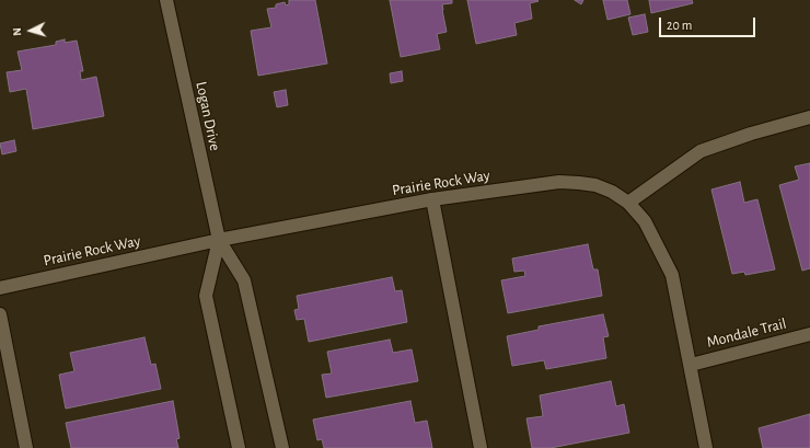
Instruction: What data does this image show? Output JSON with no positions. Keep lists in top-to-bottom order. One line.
{"streets":{"street":["Logan Drive","Prairie Rock Way","Mondale Trail"]},"crossings":[["Logan Drive","Prairie Rock Way"],["Prairie Rock Way","Mondale Trail"]],"scale_bar":"20 m","north":"left"}
